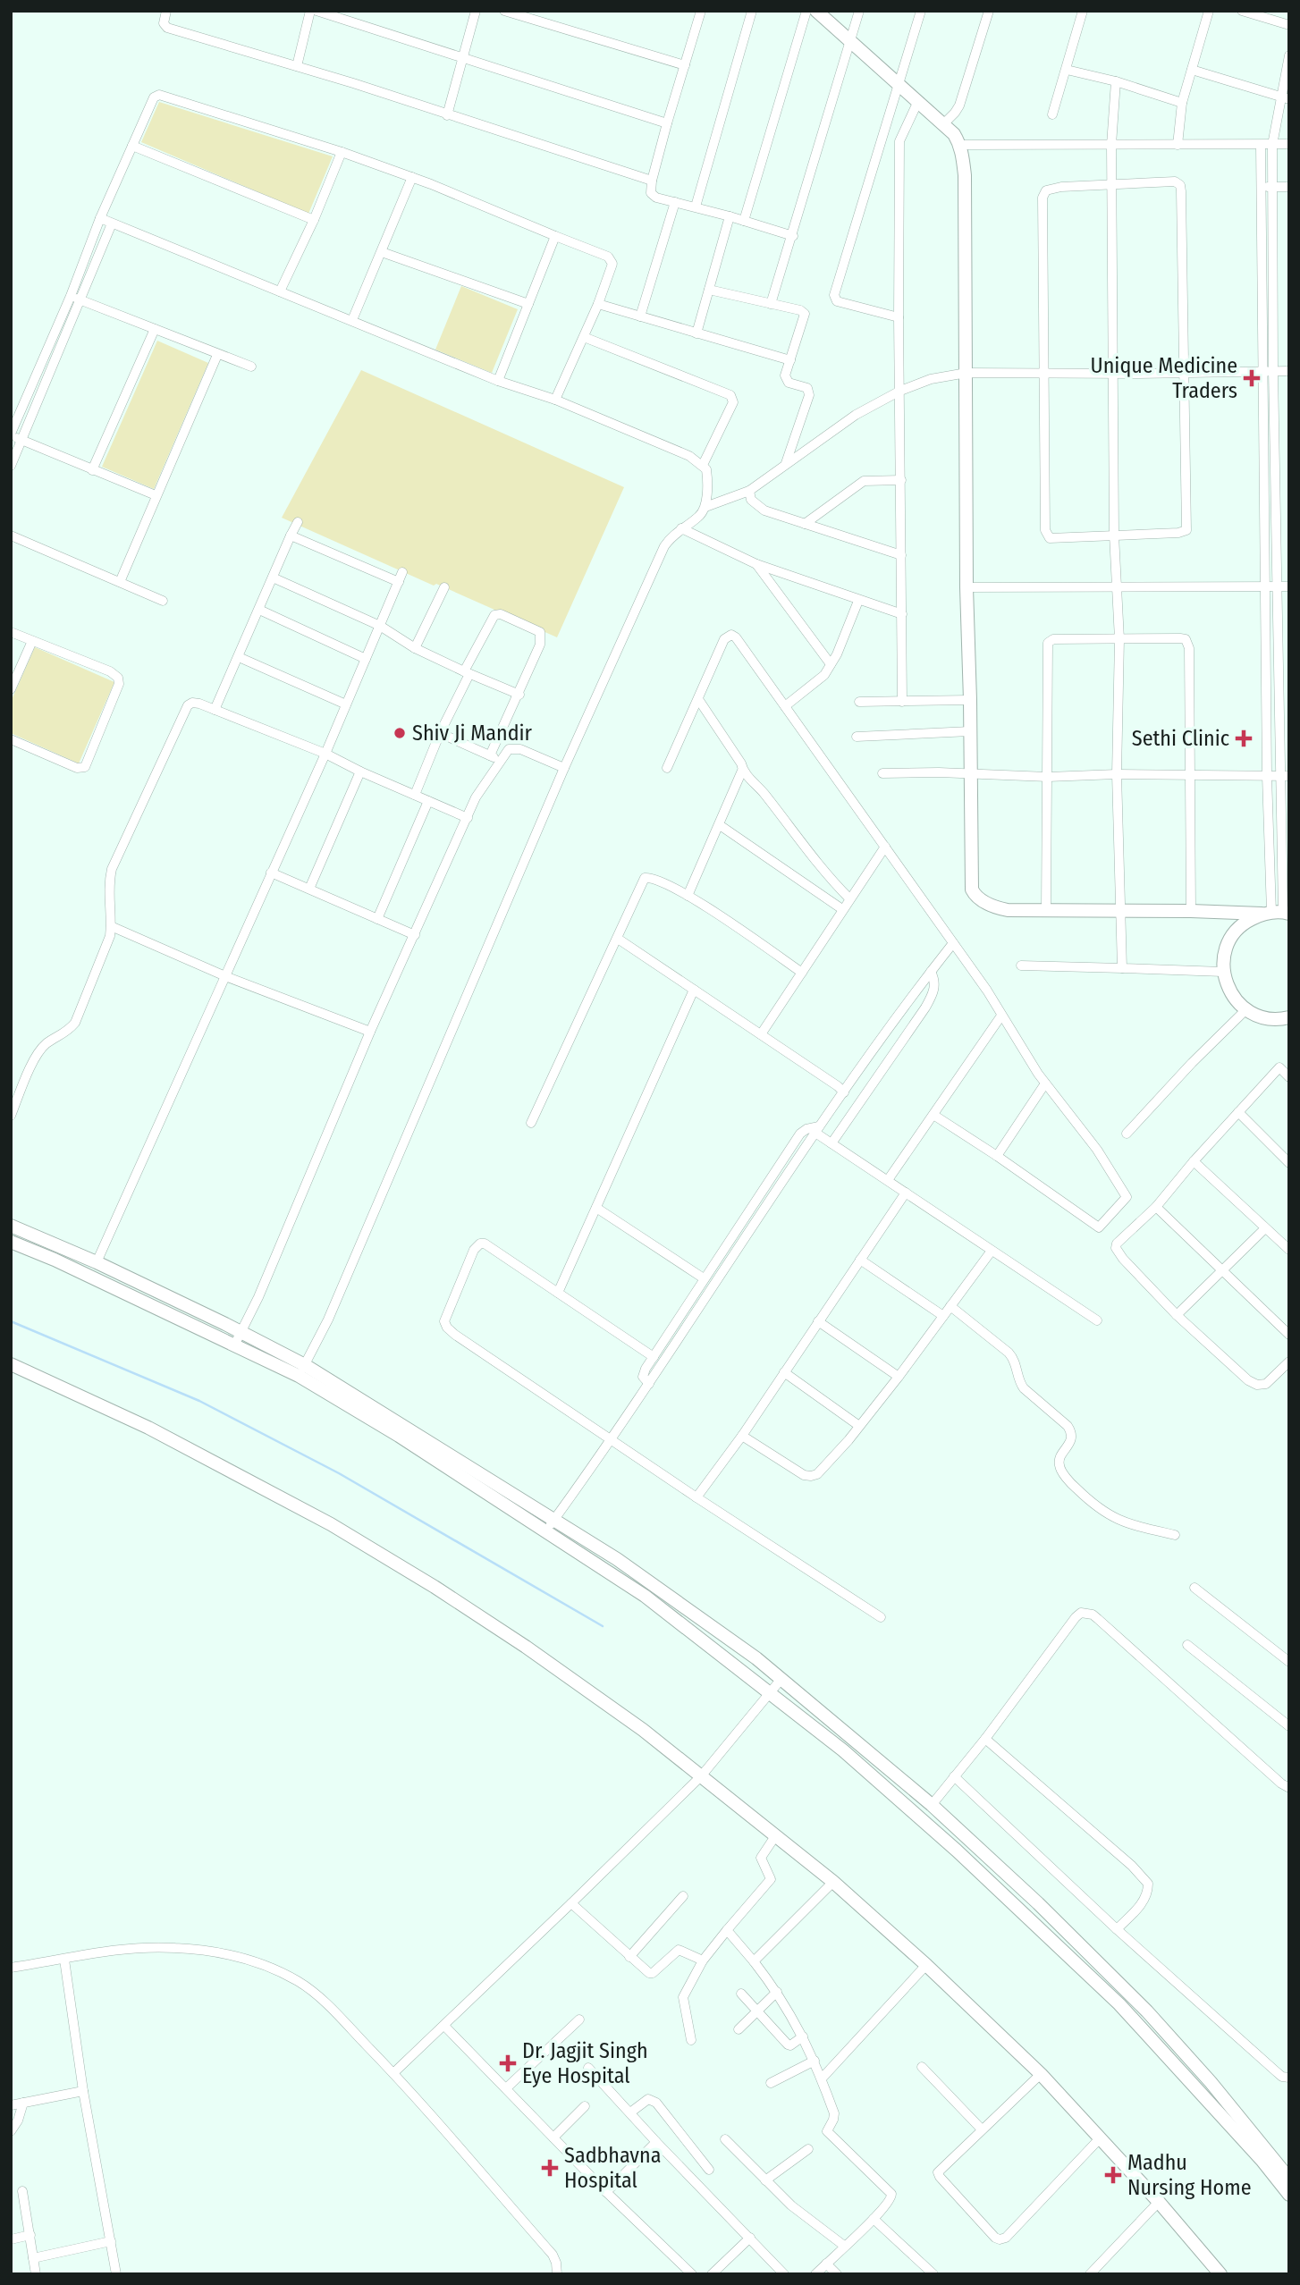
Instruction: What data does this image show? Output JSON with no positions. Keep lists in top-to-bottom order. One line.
{"places":{"health":["Unique Medicine Traders","Sethi Clinic","Dr. Jagjit Singh Eye Hospital","Sadbhavna Hospital","Madhu Nursing Home"],"other":["Shiv Ji Mandir"]}}
